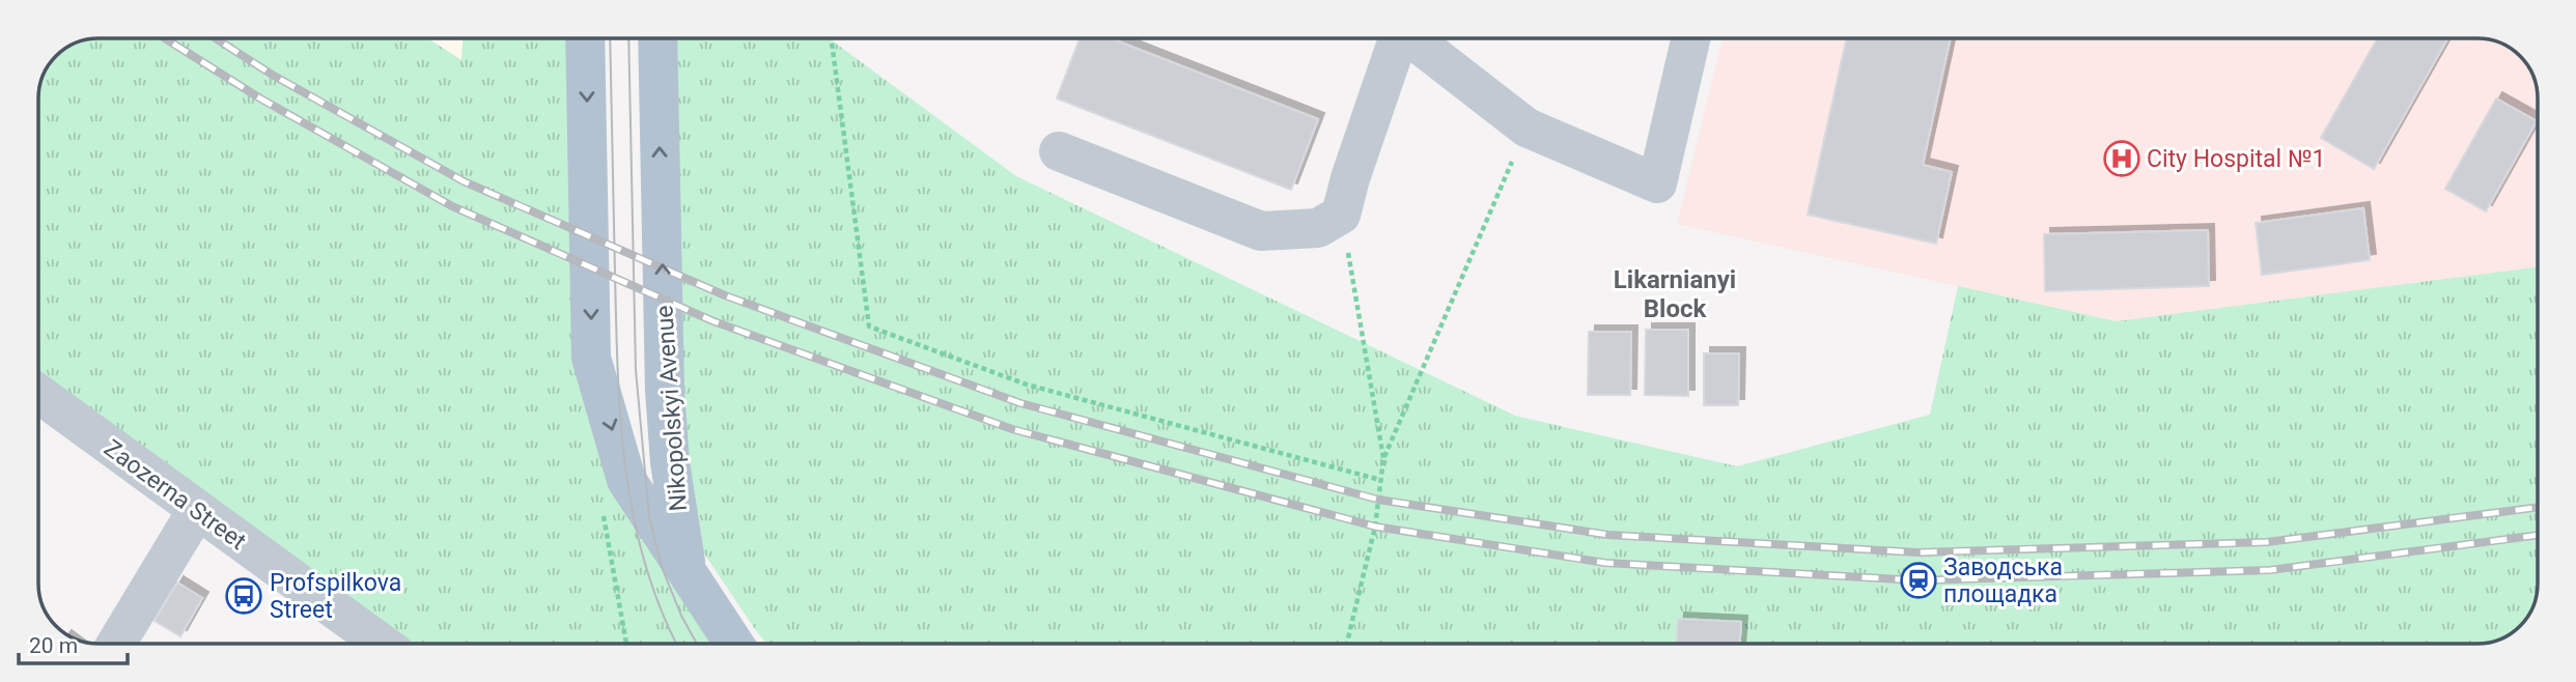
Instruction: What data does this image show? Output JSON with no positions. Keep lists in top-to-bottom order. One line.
{"streets":{"main road":["Nikopolskyi Avenue"],"street":["Zaozerna Street"]},"districts":["Likarnianyi Block"],"places":{"hospital":["City Hospital №1"],"station":["Заводська площадка"],"bus stop":["Profspilkova Street"]},"scale_bar":"20 m"}
